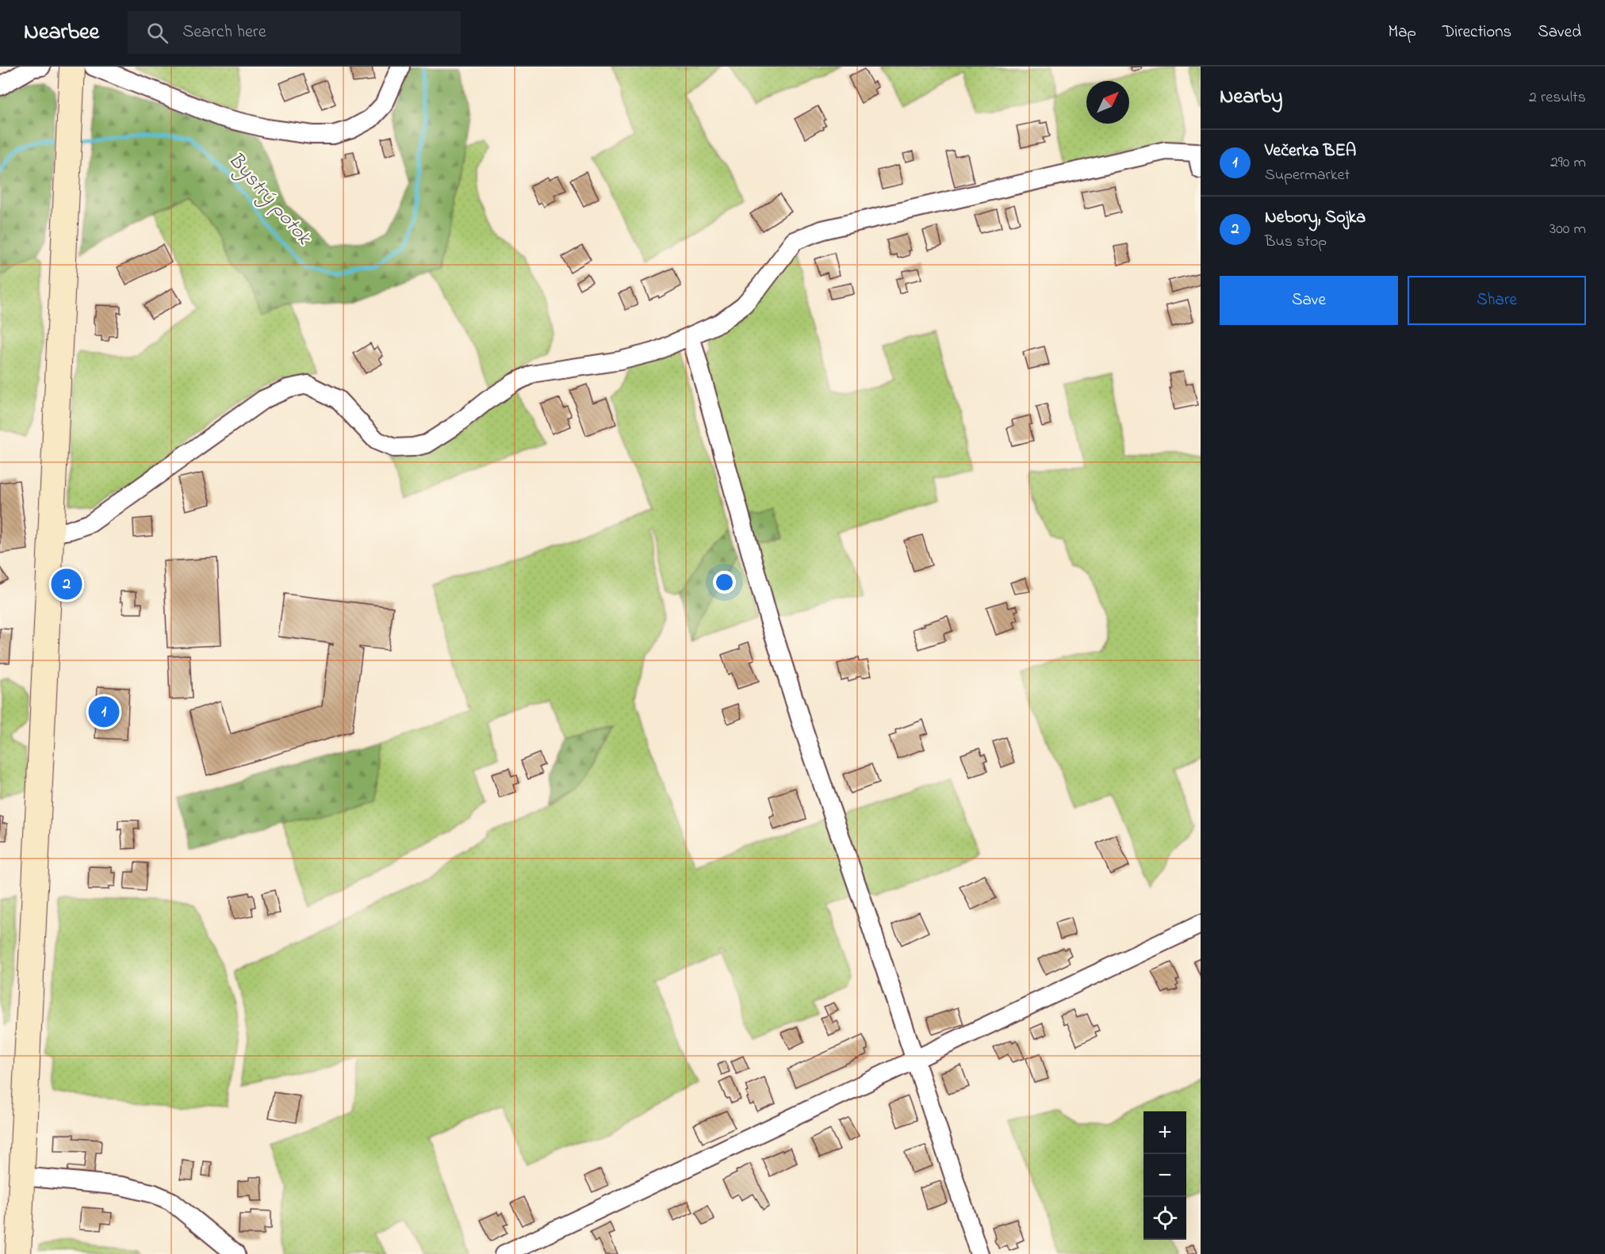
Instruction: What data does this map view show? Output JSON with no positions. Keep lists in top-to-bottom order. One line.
{"water":["Bystrý potok"],"north":"top right","page":{"header":"Nearbee","search":"Search here","nav":["Map","Directions","Saved"],"heading":["Nearby","2 results"],"list":[{"mark":"1","name":"Večerka BEA","note":"Supermarket","value":"290 m"},{"mark":"2","name":"Nebory, Sojka","note":"Bus stop","value":"300 m"}],"buttons":["Save","Share"],"pins":["2","1"],"map_buttons":["+","−"]}}
